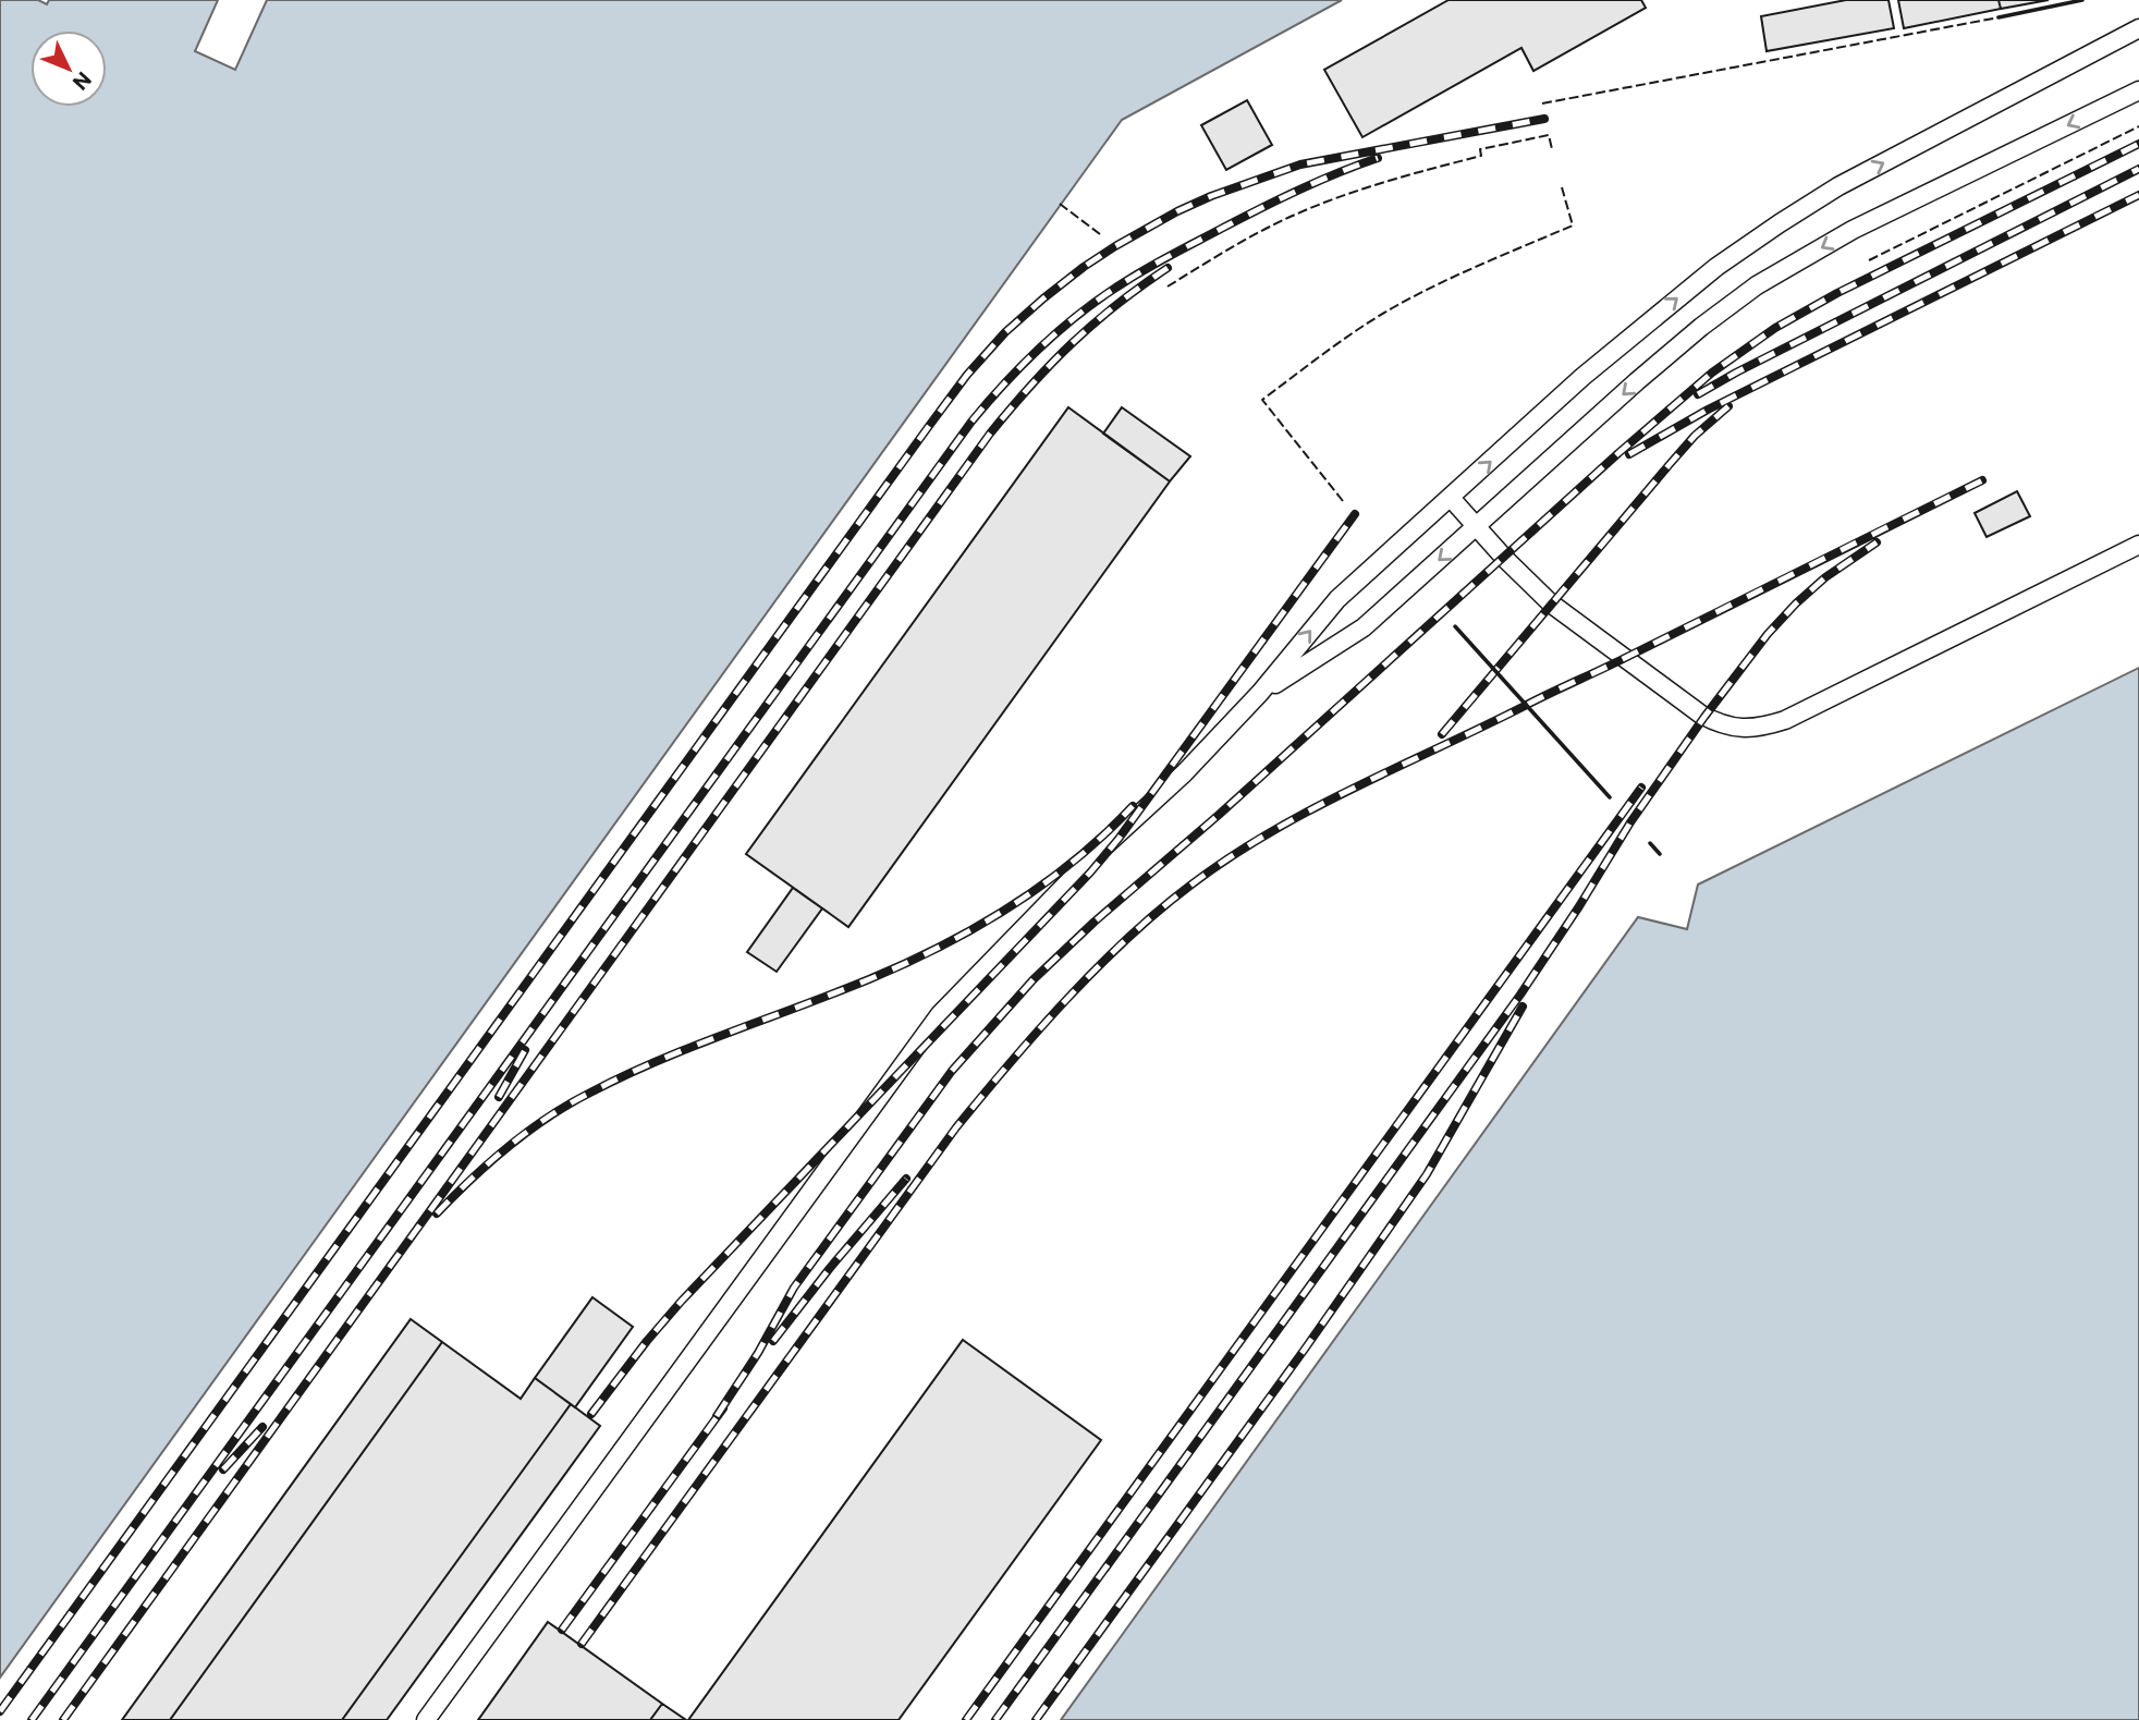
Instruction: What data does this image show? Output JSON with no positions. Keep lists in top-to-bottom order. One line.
{"north":"bottom right"}
